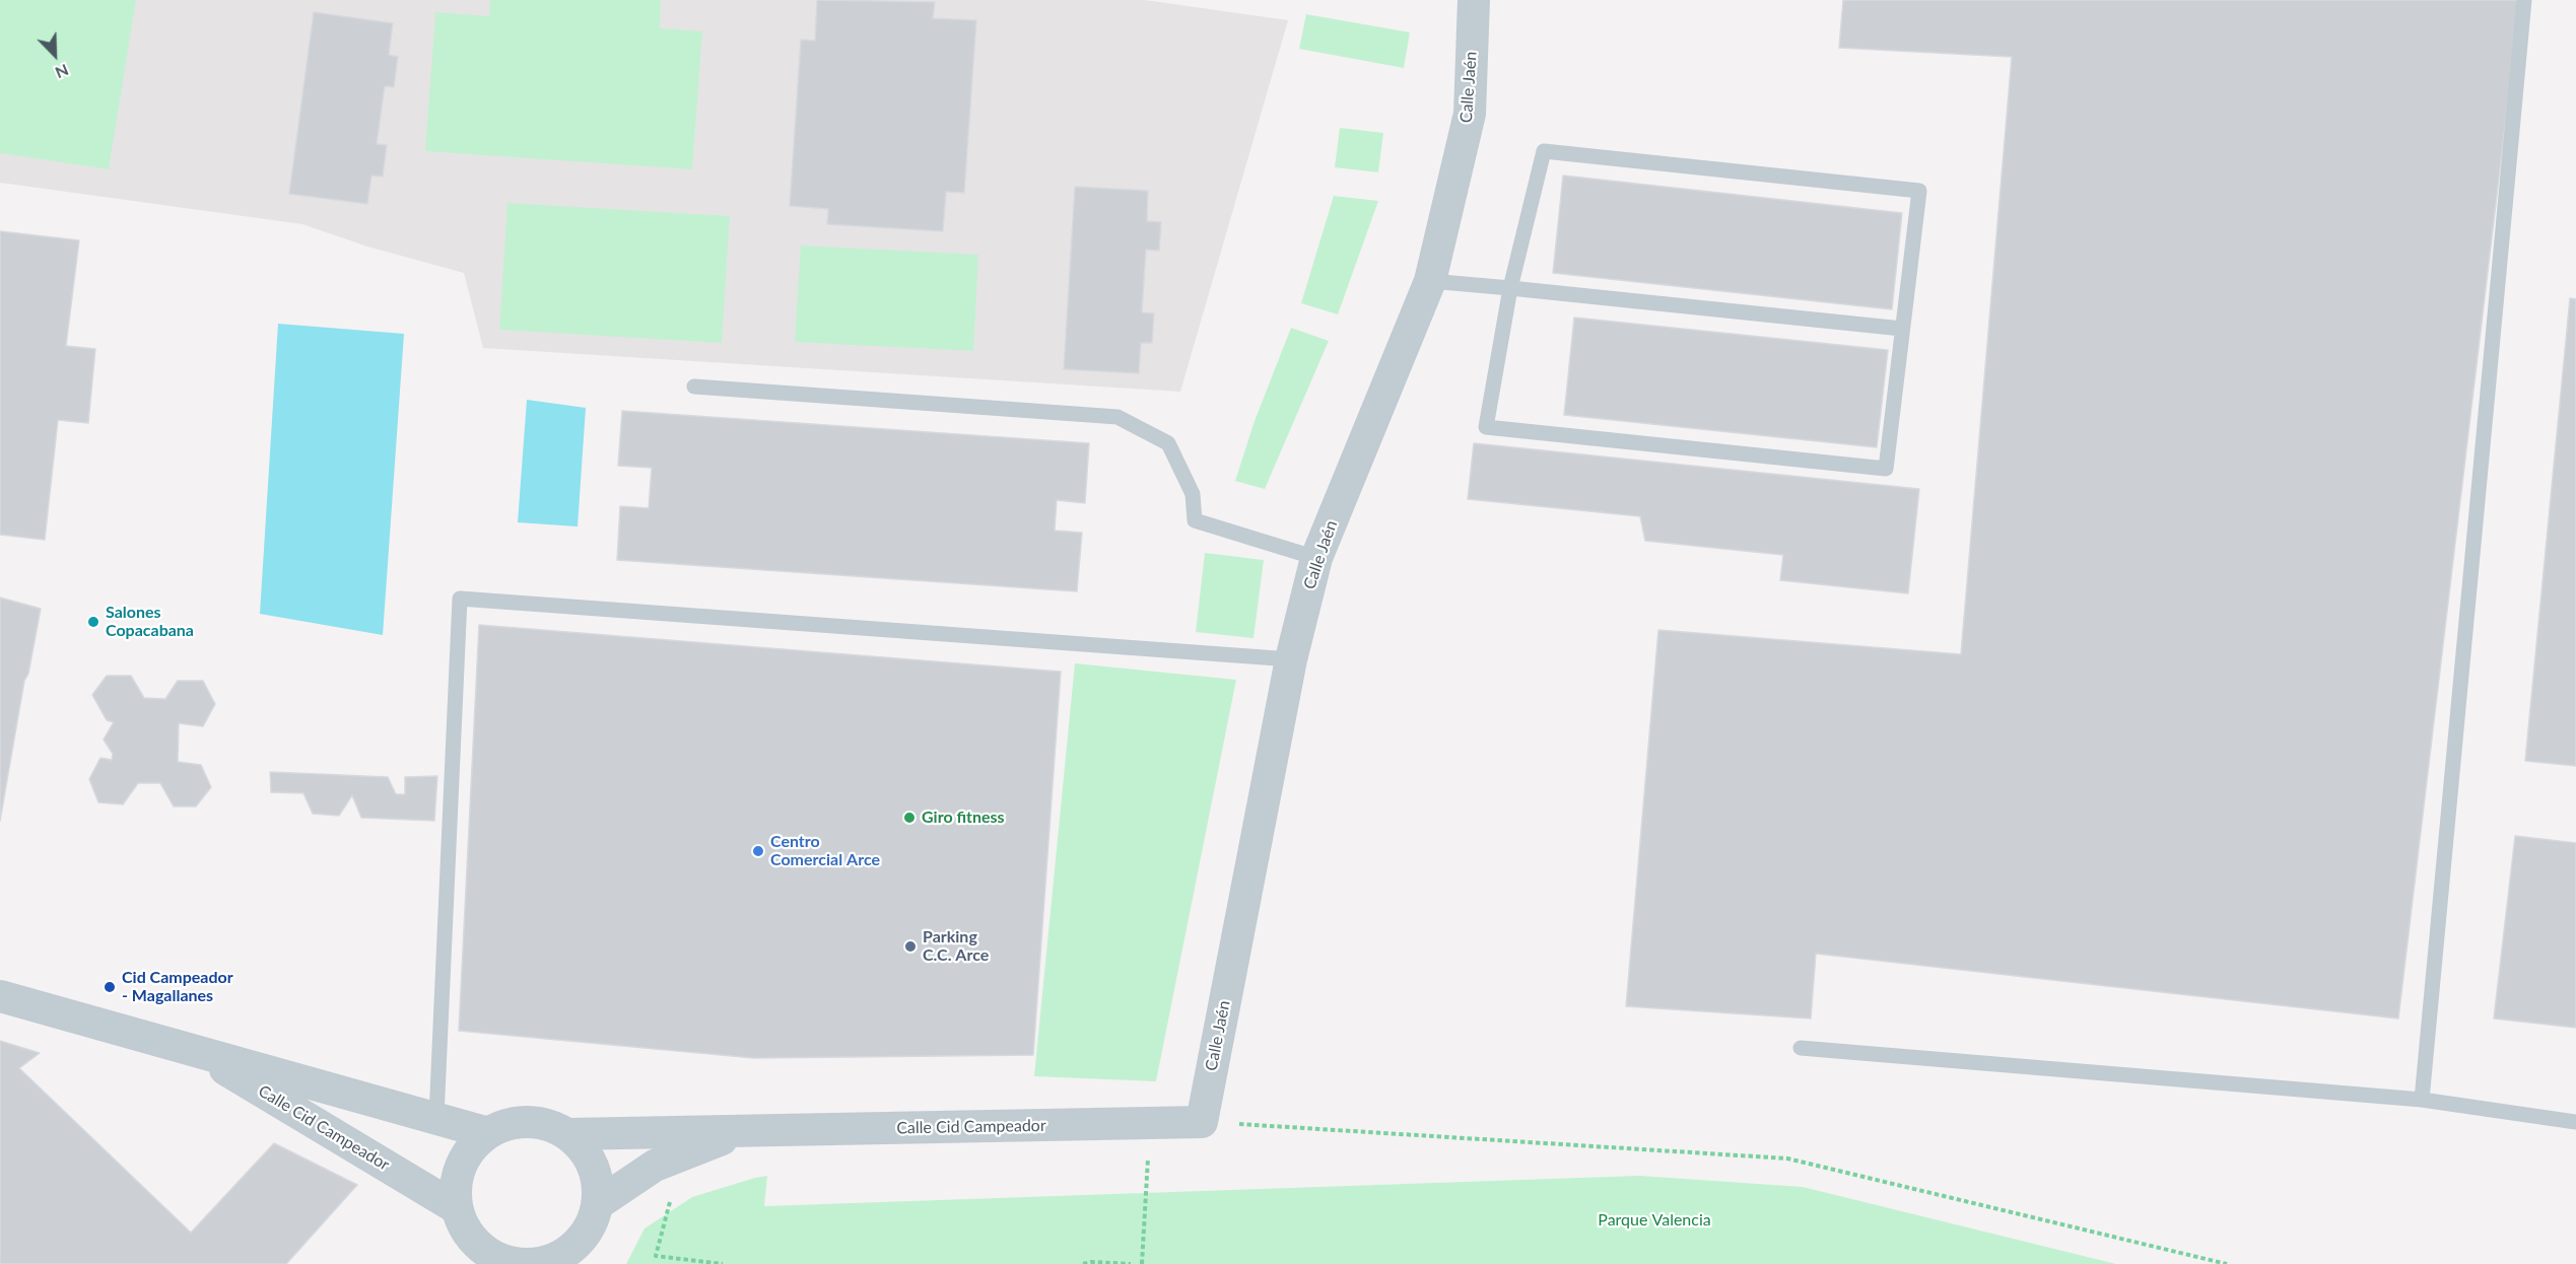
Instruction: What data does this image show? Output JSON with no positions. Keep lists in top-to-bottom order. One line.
{"streets":{"street":["Calle Jaén","Calle Cid Campeador"]},"crossings":[["Calle Jaén","Calle Cid Campeador"]],"parks":["Parque Valencia"],"places":["Salones Copacabana","Giro fitness","Centro Comercial Arce","Parking C.C. Arce","Cid Campeador - Magallanes"],"north":"bottom right"}
